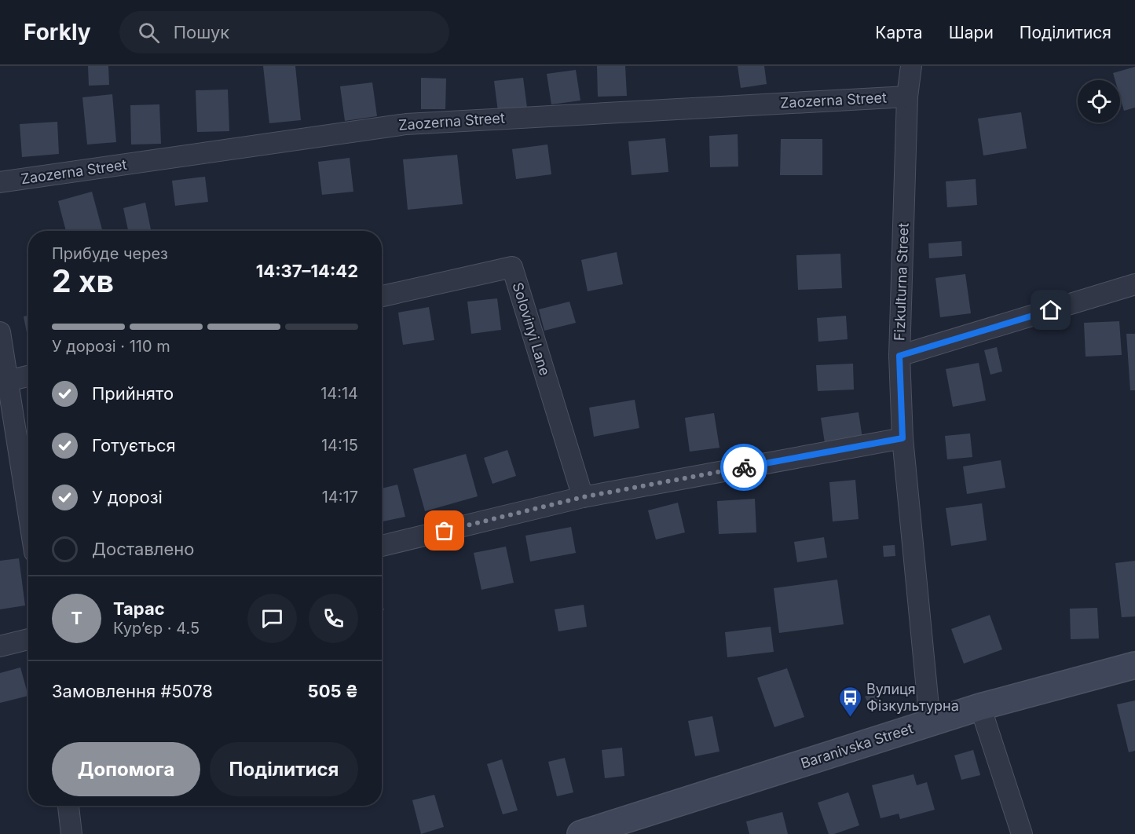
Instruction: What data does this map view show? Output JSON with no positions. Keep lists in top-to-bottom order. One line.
{"streets":{"main road":["Baranivska Street"],"street":["Zaozerna Street","Fizkulturna Street","Solovinyi Lane"]},"crossings":[["Zaozerna Street","Fizkulturna Street"],["Fizkulturna Street","Baranivska Street"]],"places":{"bus stop":["Вулиця Фізкультурна"]},"page":{"header":"Forkly","search":"Пошук","nav":["Карта","Шари","Поділитися"],"heading":["2 хв","Прибуде через","14:37–14:42"],"panel":["Тарас","Кур’єр · 4.5","Замовлення #5078","505 ₴"],"bar":"У дорозі · 110 m","list":[["Прийнято","14:14"],["Готується","14:15"],["У дорозі","14:17"],"Доставлено"],"round":"Т","buttons":["Допомога","Поділитися"]}}
